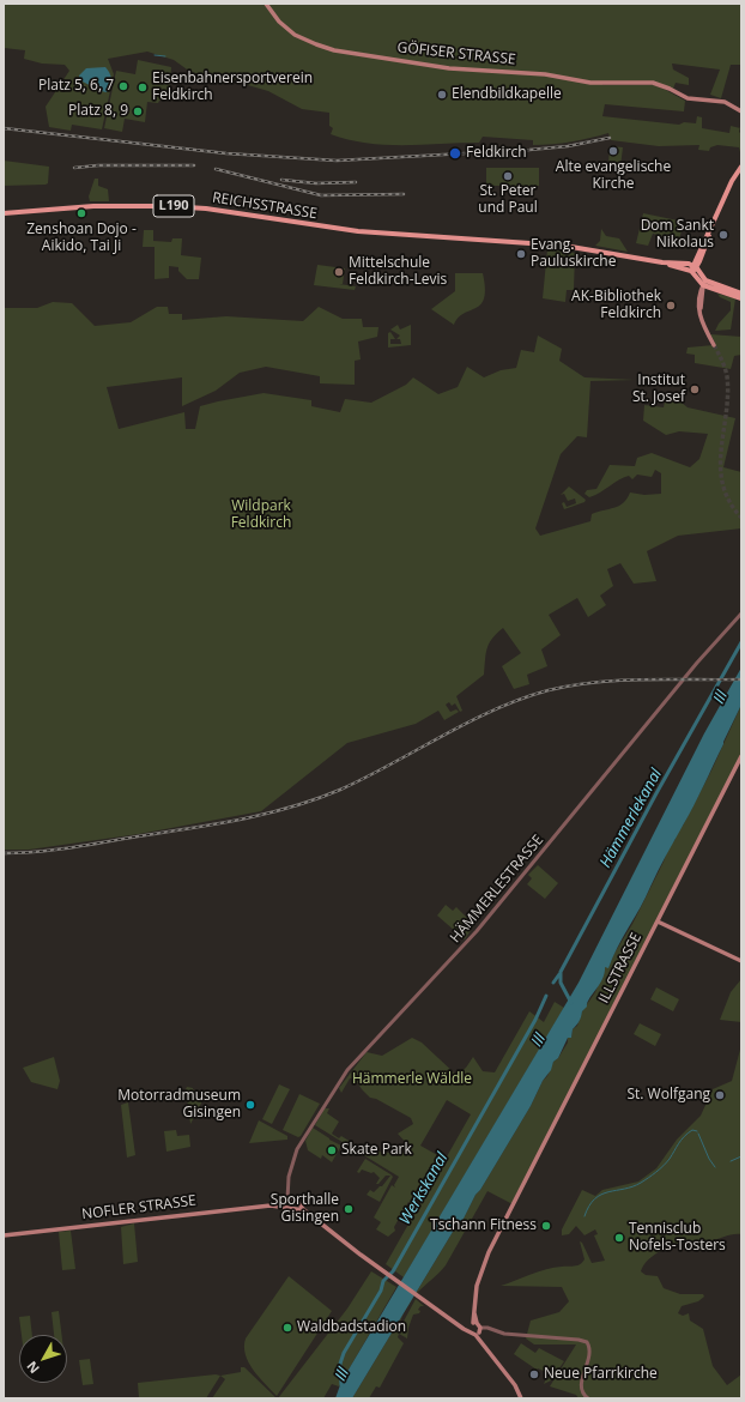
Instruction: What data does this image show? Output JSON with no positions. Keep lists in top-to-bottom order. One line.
{"streets":{"main road":["GÖFISER STRASSE","L190","REICHSSTRASSE","ILLSTRASSE","NOFLER STRASSE"],"street":["HÄMMERLESTRASSE"]},"crossings":[["L190","REICHSSTRASSE"],["HÄMMERLESTRASSE","NOFLER STRASSE"]],"water":["Ill","Hämmerlekanal","Werkskanal"],"parks":["Wildpark Feldkirch","Hämmerle Wäldle"],"places":["Platz 5, 6, 7","Eisenbahnersportverein Feldkirch","Elendbildkapelle","Platz 8, 9","Alte evangelische Kirche","Feldkirch","St. Peter und Paul","Zenshoan Dojo - Aikido, Tai Ji","Dom Sankt Nikolaus","Evang. Pauluskirche","Mittelschule Feldkirch-Levis","AK-Bibliothek Feldkirch","Institut St. Josef","St. Wolfgang","Motorradmuseum Gisingen","Skate Park","Sporthalle Gisingen","Tschann Fitness","Tennisclub Nofels-Tosters","Waldbadstadion","Neue Pfarrkirche"],"north":"bottom left"}
